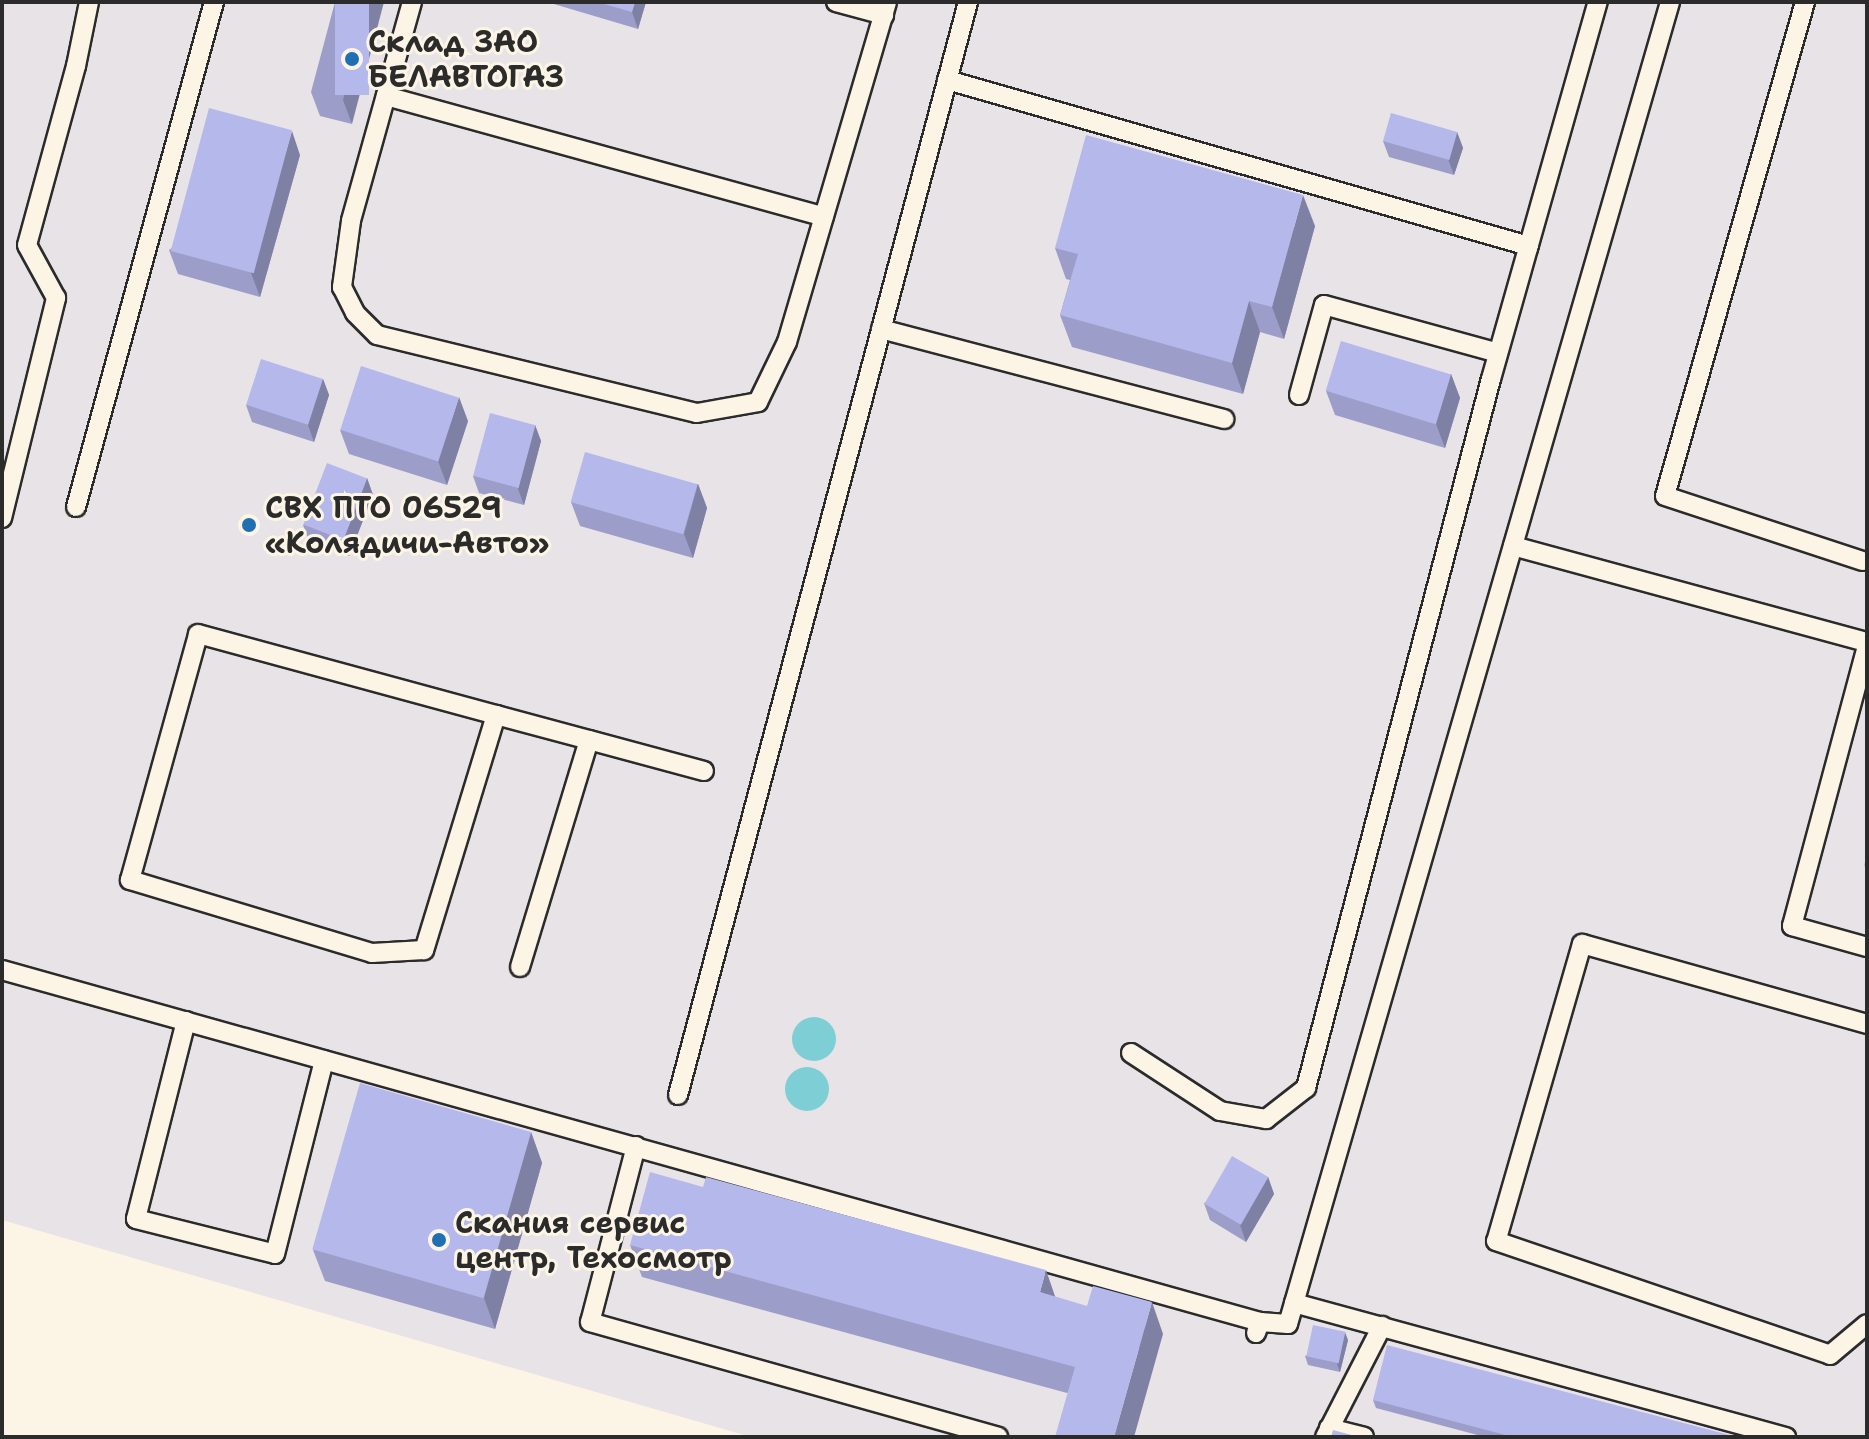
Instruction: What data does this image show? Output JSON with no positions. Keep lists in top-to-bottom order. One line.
{"places":["Склад ЗАО БЕЛАВТОГАЗ","СВХ ПТО 06529 «Колядичи-Авто»","Скания сервис центр, Техосмотр"]}
